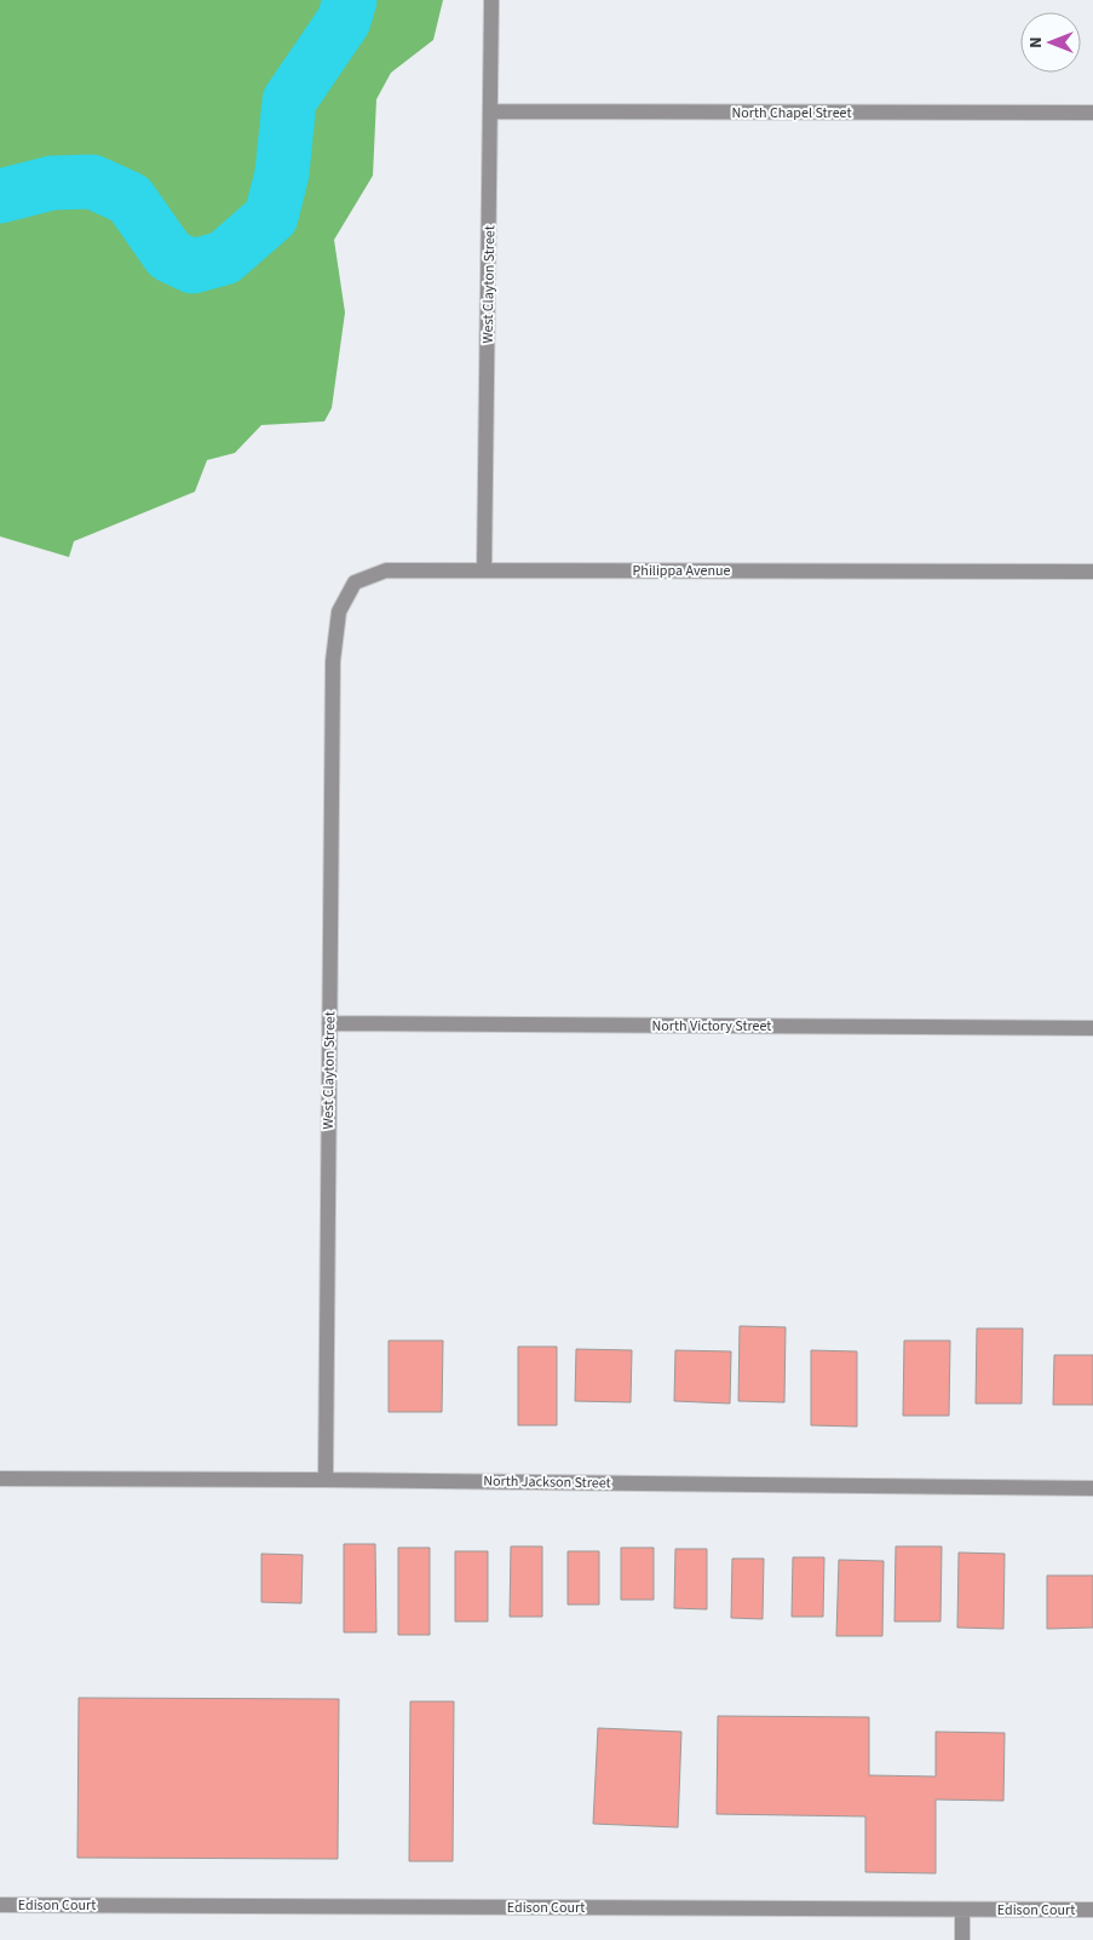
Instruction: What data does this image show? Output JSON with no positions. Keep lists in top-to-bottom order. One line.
{"streets":{"street":["North Chapel Street","West Clayton Street","Philippa Avenue","North Victory Street","North Jackson Street","Edison Court"]},"crossings":[["North Chapel Street","West Clayton Street"],["West Clayton Street","Philippa Avenue"],["West Clayton Street","North Victory Street"],["West Clayton Street","North Jackson Street"]],"north":"left"}
